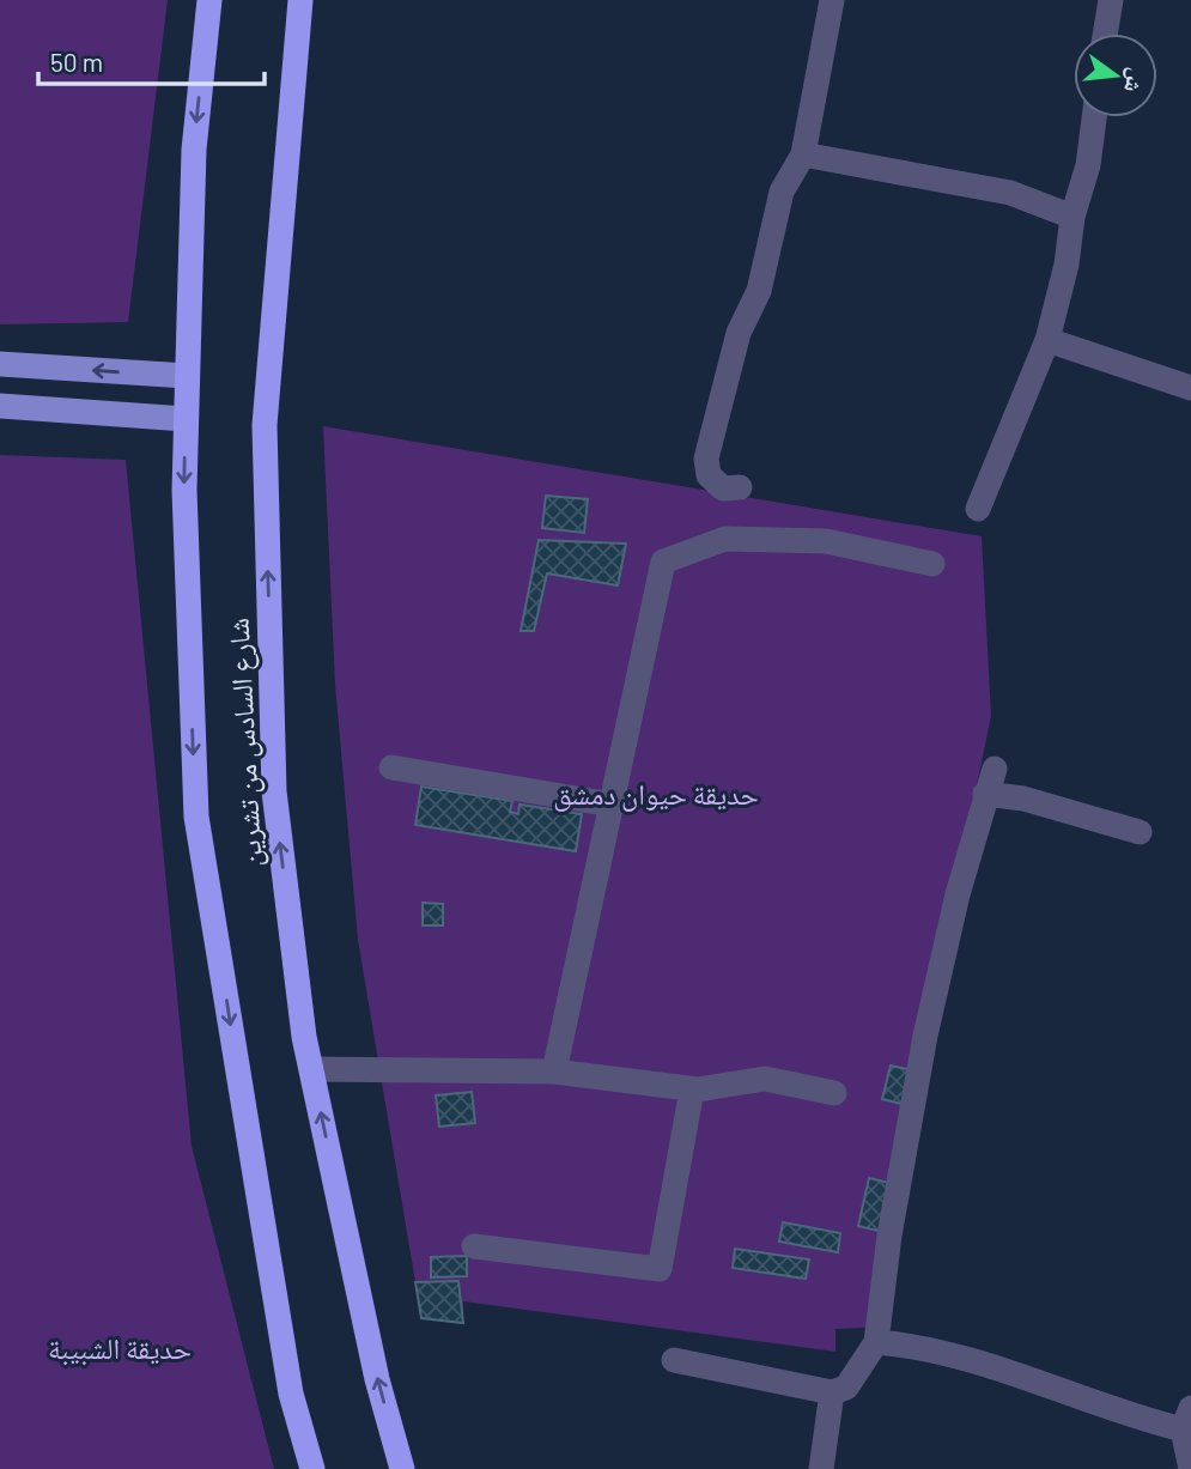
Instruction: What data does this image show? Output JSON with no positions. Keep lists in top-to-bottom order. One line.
{"streets":{"highway":["شارع السادس من تشرين"]},"parks":["حديقة حيوان دمشق","حديقة الشبيبة"],"scale_bar":"50 m","north":"right"}
